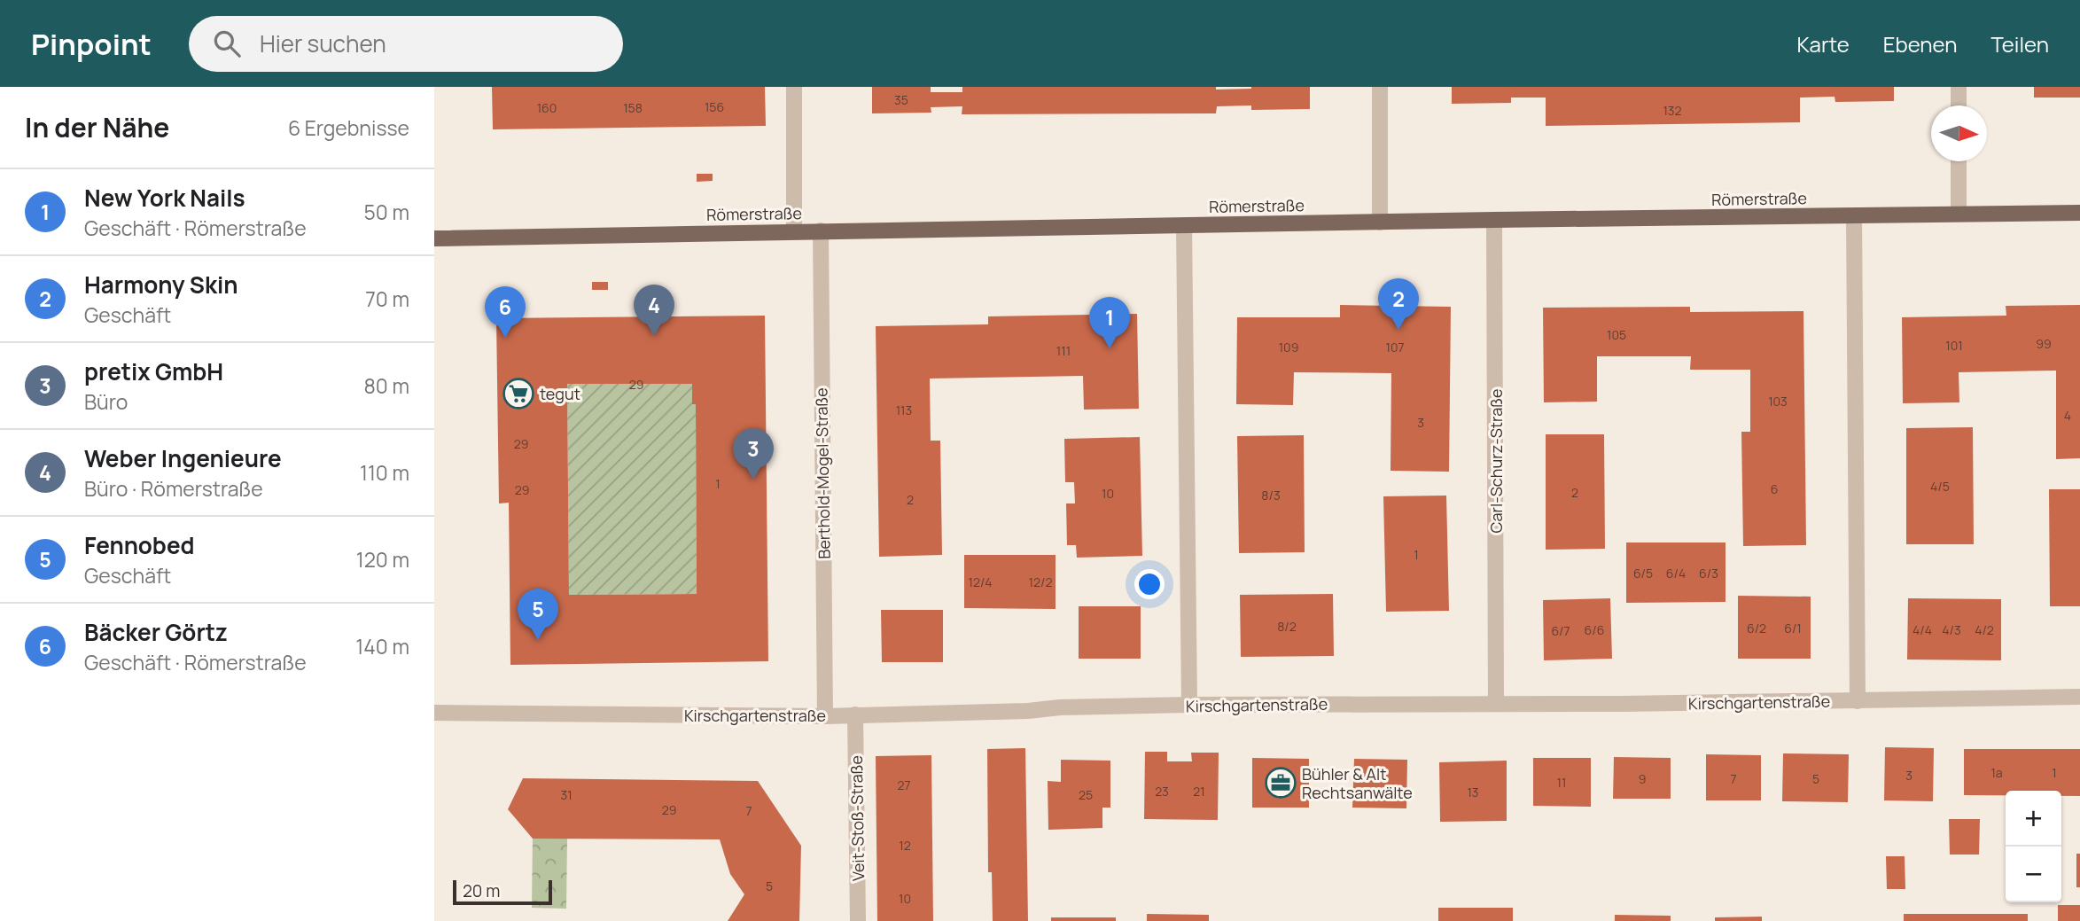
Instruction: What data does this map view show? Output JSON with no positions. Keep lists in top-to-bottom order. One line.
{"streets":{"main road":["Römerstraße"],"street":["Carl-Schurz-Straße","Berthold-Mogel-Straße","Kirschgartenstraße","Veit-Stoß-Straße"]},"crossings":[["Römerstraße","Carl-Schurz-Straße"],["Römerstraße","Berthold-Mogel-Straße"],["Carl-Schurz-Straße","Kirschgartenstraße"],["Berthold-Mogel-Straße","Kirschgartenstraße"],["Kirschgartenstraße","Veit-Stoß-Straße"]],"places":{"supermarket":["tegut"],"office":["Bühler & Alt Rechtsanwälte"]},"house_numbers":["35","156","160","158","132","105","99","101","109","107","111","29","103","113","4","3","29","1","4/5","6","29","2","10","8/3","2","1","6/5","6/4","6/3","12/4","12/2","8/2","6/2","6/1","6/6","4/4","4/3","4/2","6/7","1a","1","3","9","7","5","11","27","23","21","13","31","25","29","7","12","5","10"],"scale_bar":"20 m","north":"right","page":{"header":"Pinpoint","search":"Hier suchen","nav":["Karte","Ebenen","Teilen"],"heading":["In der Nähe","6 Ergebnisse"],"list":[{"mark":"1","name":"New York Nails","note":"Geschäft · Römerstraße","value":"50 m"},{"mark":"2","name":"Harmony Skin","note":"Geschäft","value":"70 m"},{"mark":"3","name":"pretix GmbH","note":"Büro","value":"80 m"},{"mark":"4","name":"Weber Ingenieure","note":"Büro · Römerstraße","value":"110 m"},{"mark":"5","name":"Fennobed","note":"Geschäft","value":"120 m"},{"mark":"6","name":"Bäcker Görtz","note":"Geschäft · Römerstraße","value":"140 m"}],"pins":["2","4","6","1","3","5"],"map_buttons":["+","−"],"scale":"20 m"}}
